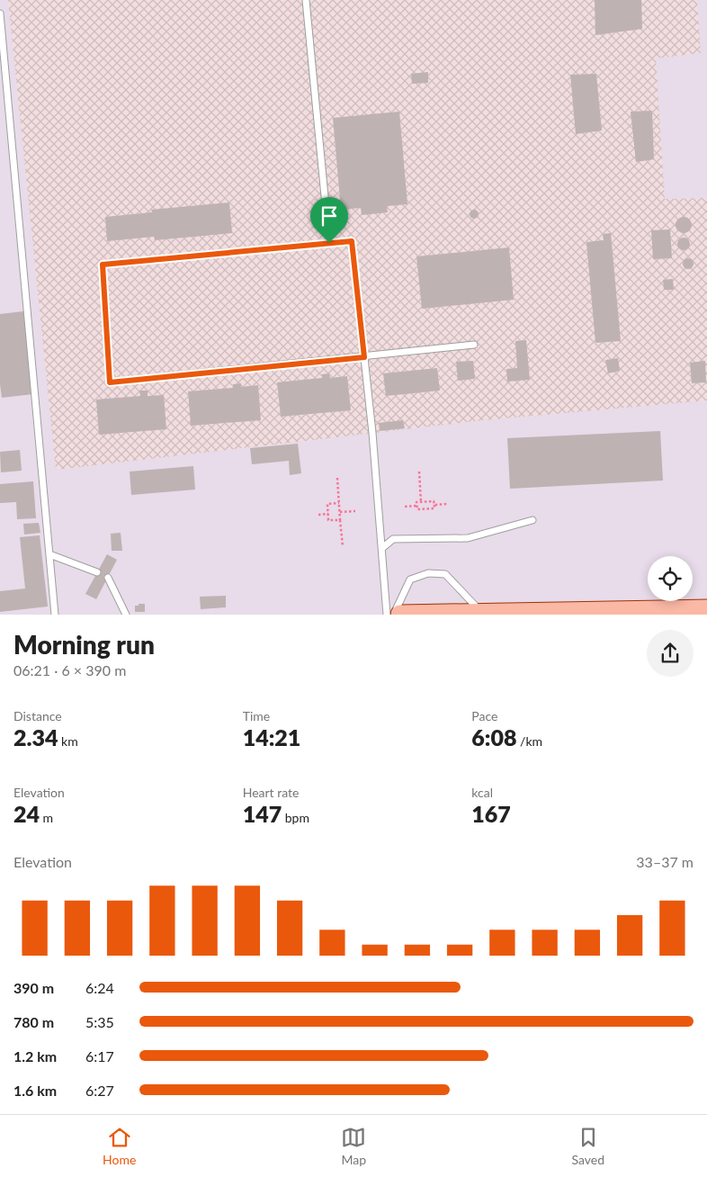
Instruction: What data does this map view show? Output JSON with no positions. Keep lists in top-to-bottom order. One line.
{"page":{"heading":["Morning run","06:21 · 6 × 390 m"],"stats":[["Distance","2.34 km"],["Time","14:21"],["Pace","6:08 /km"],["Elevation","24 m"],["Heart rate","147 bpm"],["kcal","167"]],"chart":["Elevation","33–37 m"],"list":[{"name":"390 m","note":"6:24"},{"name":"780 m","note":"5:35"},{"name":"1.2 km","note":"6:17"},{"name":"1.6 km","note":"6:27"}],"tabs":["Home","Map","Saved"]}}
